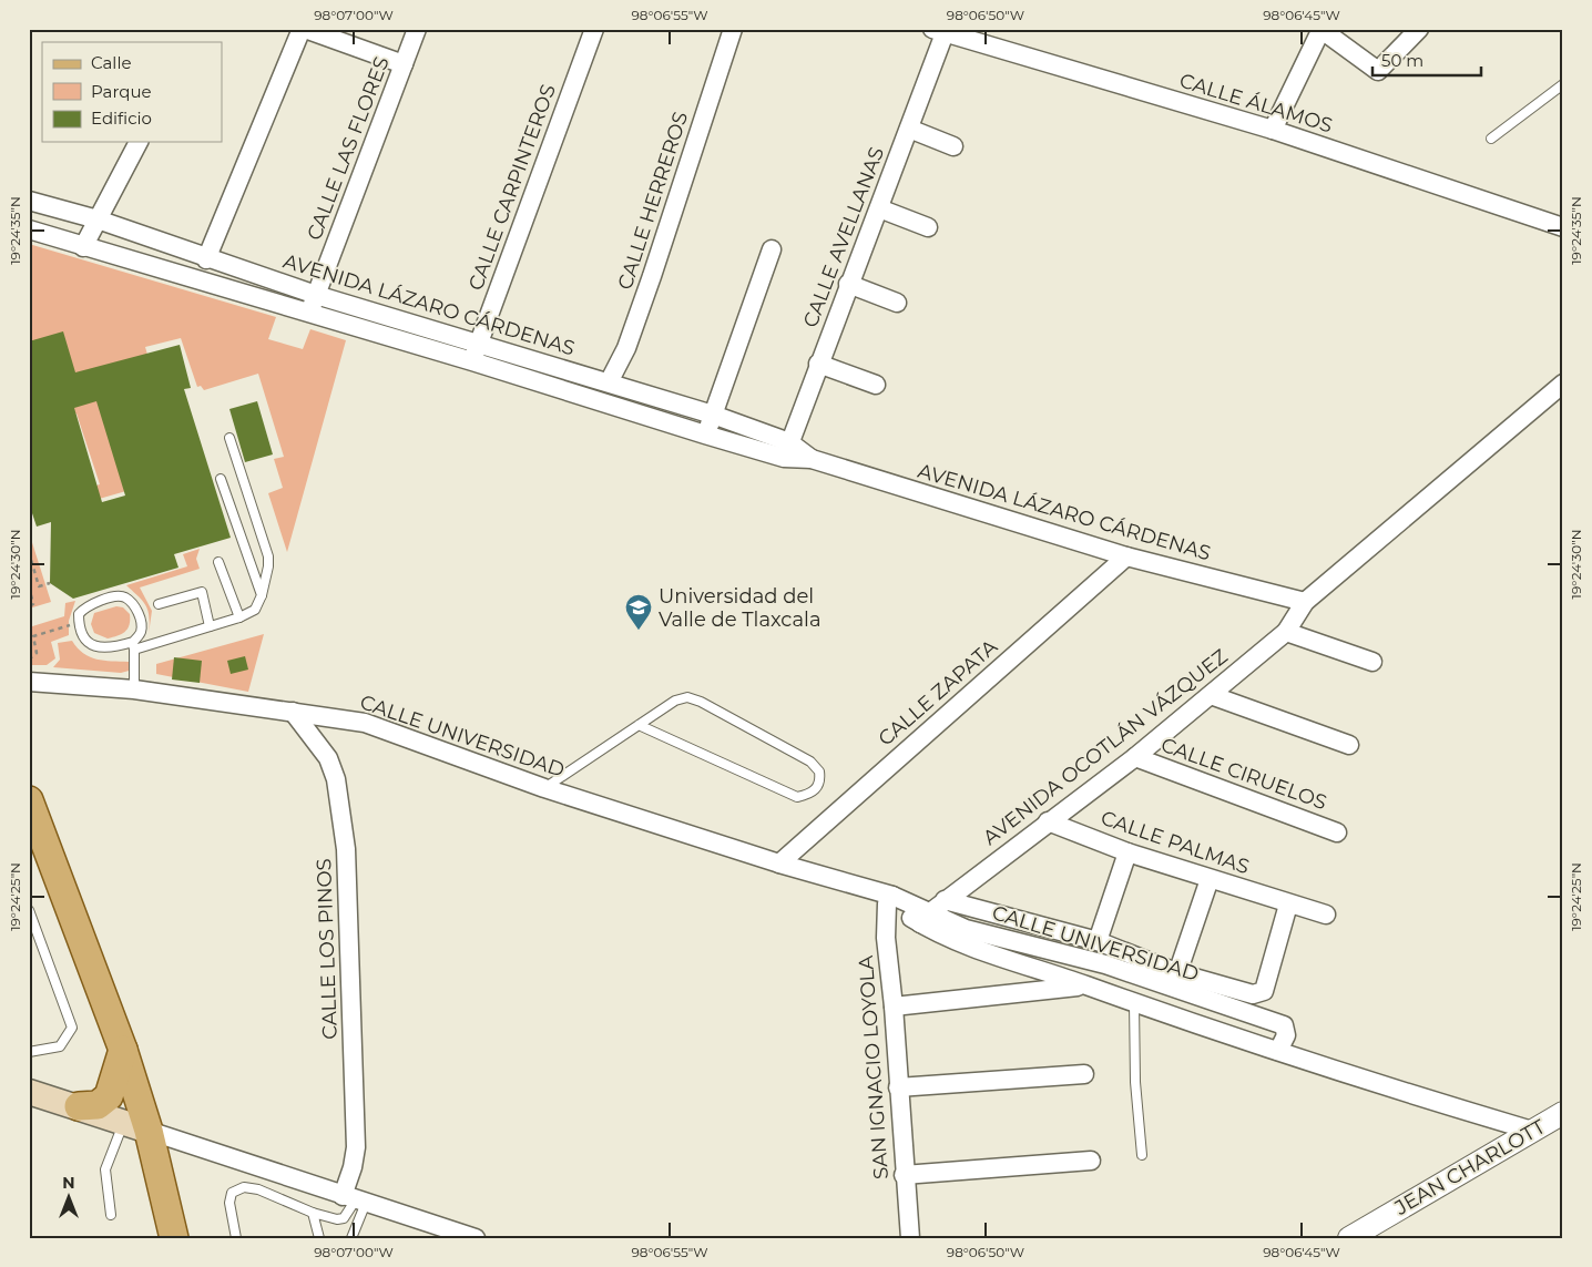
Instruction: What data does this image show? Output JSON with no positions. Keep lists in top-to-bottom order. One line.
{"streets":{"street":["CALLE ÁLAMOS","CALLE LAS FLORES","CALLE CARPINTEROS","CALLE HERREROS","CALLE AVELLANAS","AVENIDA LÁZARO CÁRDENAS","CALLE ZAPATA","CALLE UNIVERSIDAD","AVENIDA OCOTLÁN VÁZQUEZ","CALLE CIRUELOS","CALLE PALMAS","CALLE LOS PINOS","SAN IGNACIO LOYOLA","JEAN CHARLOTT"]},"crossings":[["CALLE ÁLAMOS","CALLE AVELLANAS"],["CALLE LAS FLORES","AVENIDA LÁZARO CÁRDENAS"],["CALLE CARPINTEROS","AVENIDA LÁZARO CÁRDENAS"],["CALLE HERREROS","AVENIDA LÁZARO CÁRDENAS"],["CALLE AVELLANAS","AVENIDA LÁZARO CÁRDENAS"],["AVENIDA LÁZARO CÁRDENAS","CALLE ZAPATA"],["AVENIDA LÁZARO CÁRDENAS","AVENIDA OCOTLÁN VÁZQUEZ"],["CALLE ZAPATA","CALLE UNIVERSIDAD"],["CALLE UNIVERSIDAD","AVENIDA OCOTLÁN VÁZQUEZ"],["CALLE UNIVERSIDAD","CALLE LOS PINOS"],["CALLE UNIVERSIDAD","SAN IGNACIO LOYOLA"],["CALLE UNIVERSIDAD","JEAN CHARLOTT"],["AVENIDA OCOTLÁN VÁZQUEZ","CALLE CIRUELOS"],["AVENIDA OCOTLÁN VÁZQUEZ","CALLE PALMAS"]],"places":{"school or university":["Universidad del Valle de Tlaxcala"]},"legend":["Calle","Parque","Edificio"],"scale_bar":"50 m","north":"top","coordinates":["98°07'00\"W","98°06'55\"W","98°06'50\"W","98°06'45\"W","19°24'35\"N","19°24'30\"N","19°24'25\"N"]}
